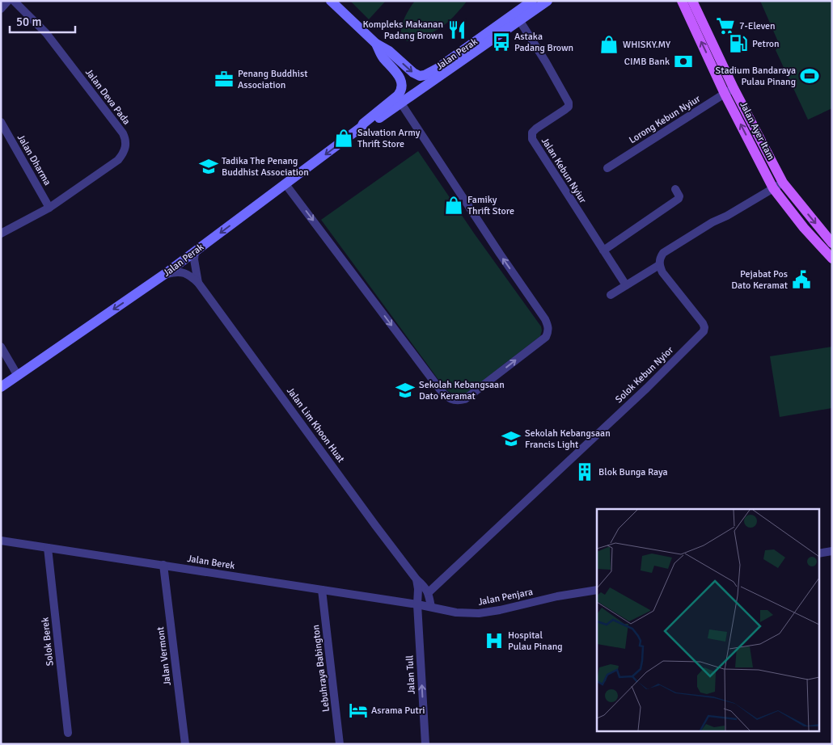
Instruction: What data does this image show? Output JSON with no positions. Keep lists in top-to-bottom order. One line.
{"streets":{"main road":["Jalan Perak","Jalan Ayer Itam"],"street":["Jalan Deva Pada","Lorong Kebun Nyiur","Jalan Dharma","Jalan Kebun Nyiur","Solok Kebun Nyior","Jalan Lim Khoon Huat","Jalan Berek","Jalan Penjara","Solok Berek","Jalan Vermont","Lebuhraya Babington","Jalan Tull"]},"crossings":[["Jalan Perak","Jalan Kebun Nyiur"],["Jalan Perak","Jalan Lim Khoon Huat"],["Jalan Deva Pada","Jalan Dharma"],["Lorong Kebun Nyiur","Jalan Ayer Itam"],["Solok Kebun Nyior","Jalan Lim Khoon Huat"],["Jalan Berek","Jalan Penjara"],["Jalan Berek","Solok Berek"],["Jalan Berek","Jalan Vermont"],["Jalan Berek","Lebuhraya Babington"],["Jalan Berek","Jalan Tull"],["Jalan Penjara","Jalan Tull"]],"one_way":["Jalan Tull"],"places":{"supermarket":["7-Eleven"],"restaurant":["Kompleks Makanan Padang Brown"],"bus stop":["Astaka Padang Brown"],"fuel station":["Petron"],"shop":["WHISKY.MY","Salvation Army Thrift Store","Famiky Thrift Store"],"bank":["CIMB Bank"],"sports":["Stadium Bandaraya Pulau Pinang"],"office":["Penang Buddhist Association"],"school or university":["Tadika The Penang Buddhist Association","Sekolah Kebangsaan Dato Keramat","Sekolah Kebangsaan Francis Light"],"public building":["Pejabat Pos Dato Keramat"],"building":["Blok Bunga Raya"],"hospital":["Hospital Pulau Pinang"],"hotel":["Asrama Putri"]},"scale_bar":"50 m"}
